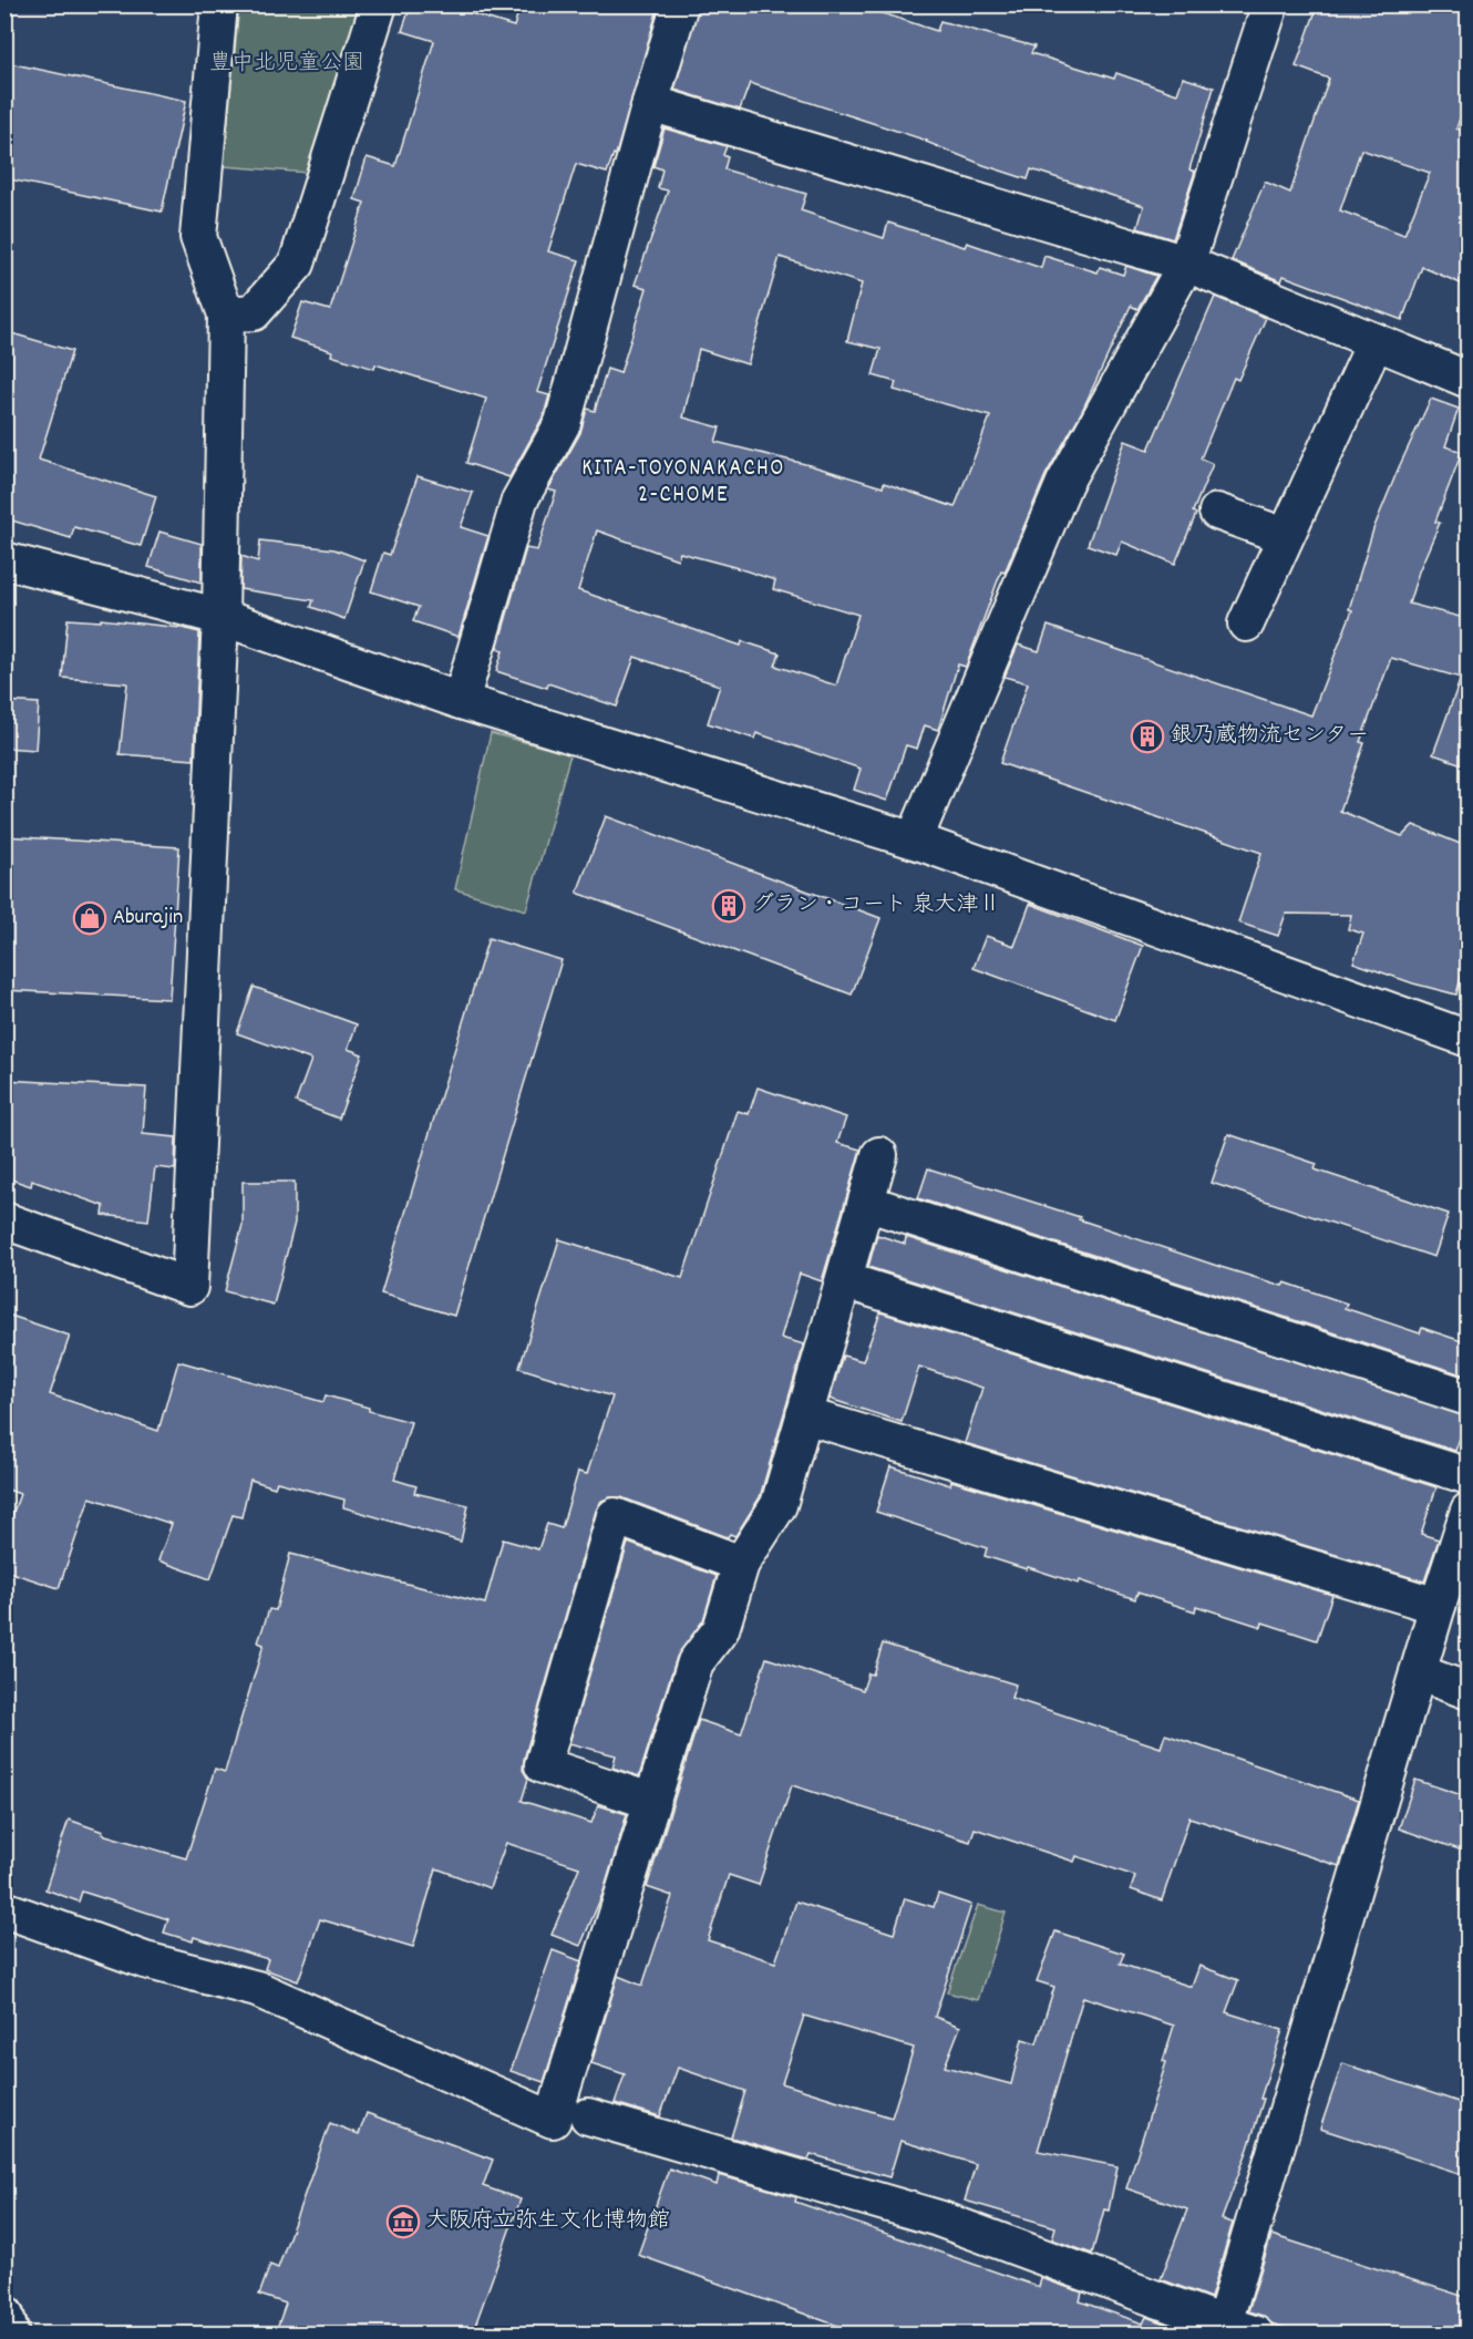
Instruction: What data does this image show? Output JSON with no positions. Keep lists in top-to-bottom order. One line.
{"districts":["KITA-TOYONAKACHO 2-CHOME"],"parks":["豊中北児童公園"],"places":{"building":["銀乃蔵物流センター","グラン・コート 泉大津Ⅱ"],"shop":["Aburajin"],"museum":["大阪府立弥生文化博物館"]}}
